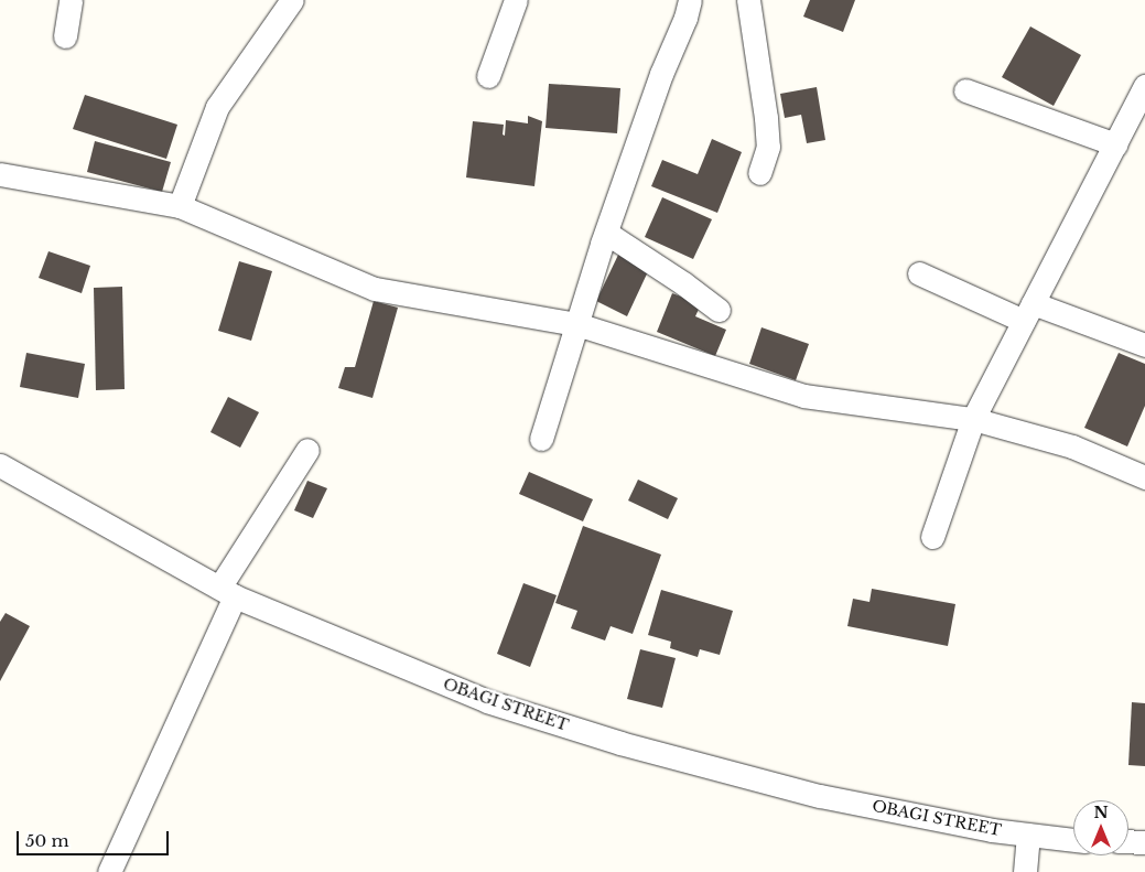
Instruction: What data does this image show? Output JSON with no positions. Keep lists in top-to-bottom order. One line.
{"streets":{"street":["OBAGI STREET"]},"scale_bar":"50 m","north":"top"}
